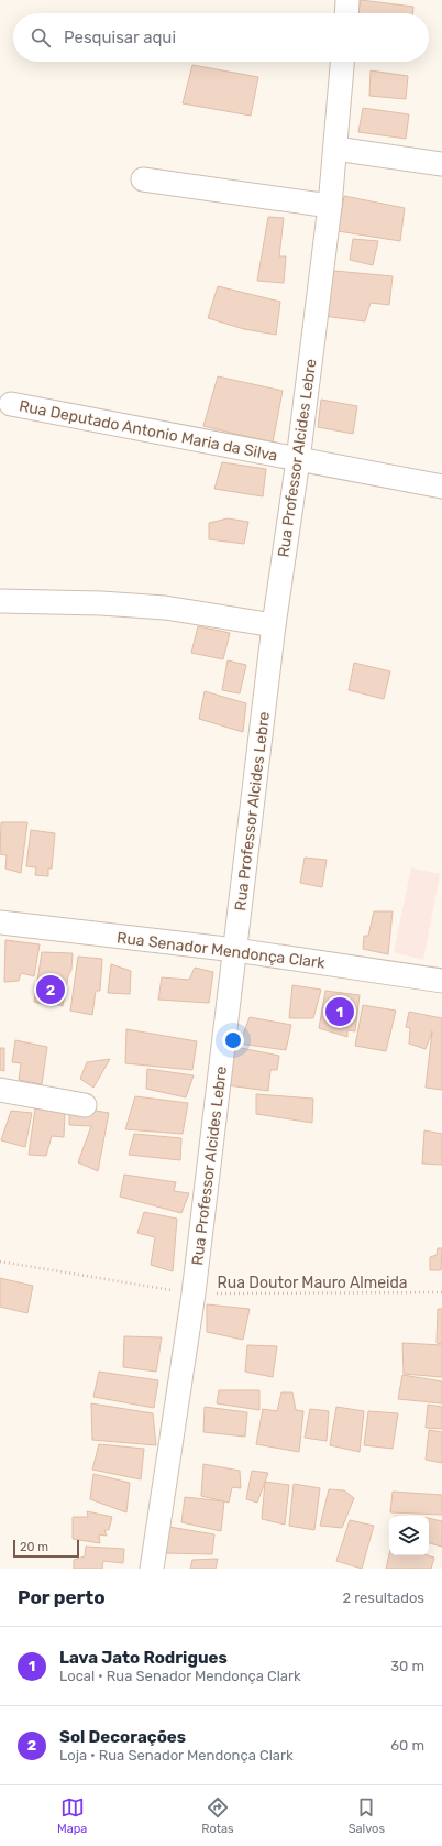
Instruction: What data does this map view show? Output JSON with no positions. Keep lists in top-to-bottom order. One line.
{"streets":{"street":["Rua Deputado Antonio Maria da Silva","Rua Professor Alcides Lebre","Rua Senador Mendonça Clark"],"path":["Rua Doutor Mauro Almeida"]},"crossings":[["Rua Deputado Antonio Maria da Silva","Rua Professor Alcides Lebre"],["Rua Professor Alcides Lebre","Rua Senador Mendonça Clark"],["Rua Professor Alcides Lebre","Rua Doutor Mauro Almeida"]],"scale_bar":"20 m","page":{"search":"Pesquisar aqui","pins":["2","1"],"scale":"20 m","heading":["Por perto","2 resultados"],"list":[{"mark":"1","name":"Lava Jato Rodrigues","note":"Local · Rua Senador Mendonça Clark","value":"30 m"},{"mark":"2","name":"Sol Decorações","note":"Loja · Rua Senador Mendonça Clark","value":"60 m"}],"nav":["Mapa","Rotas","Salvos"]}}
